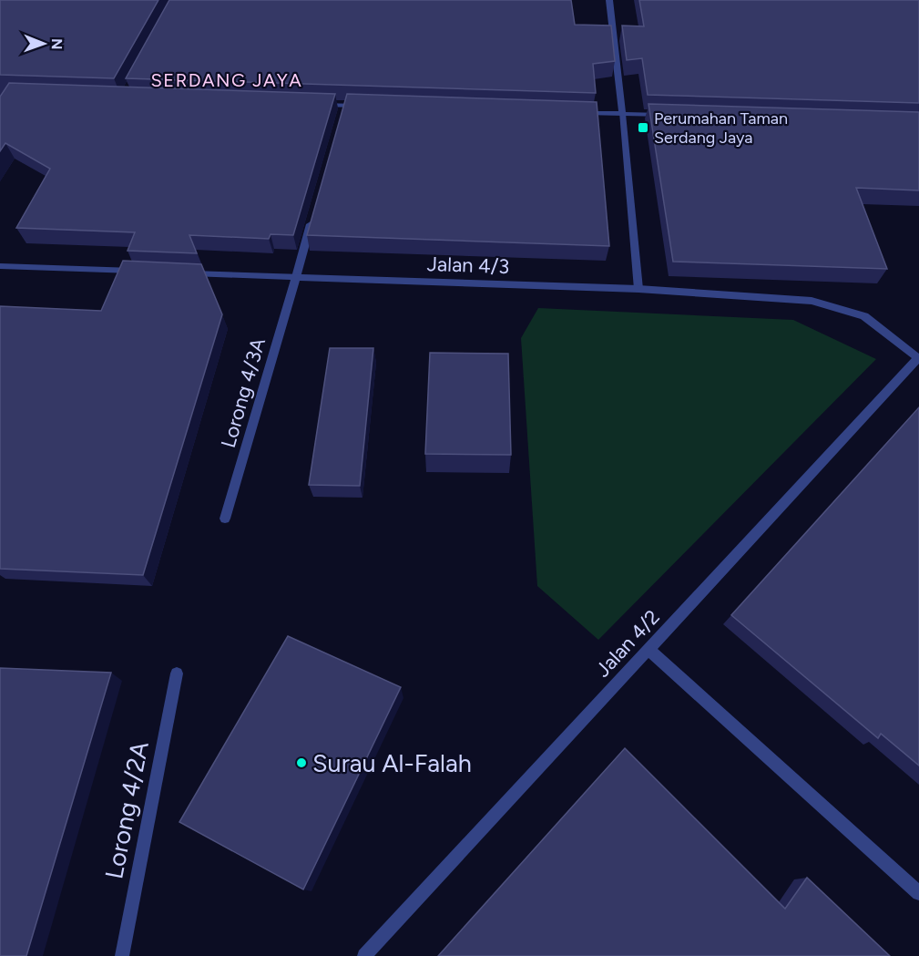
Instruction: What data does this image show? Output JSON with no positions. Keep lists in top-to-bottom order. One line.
{"streets":{"street":["Jalan 4/3","Lorong 4/3A","Jalan 4/2","Lorong 4/2A"]},"crossings":[["Jalan 4/3","Lorong 4/3A"],["Jalan 4/3","Jalan 4/2"]],"districts":["SERDANG JAYA"],"places":{"transit":["Perumahan Taman Serdang Jaya"],"other":["Surau Al-Falah"]},"north":"right"}
